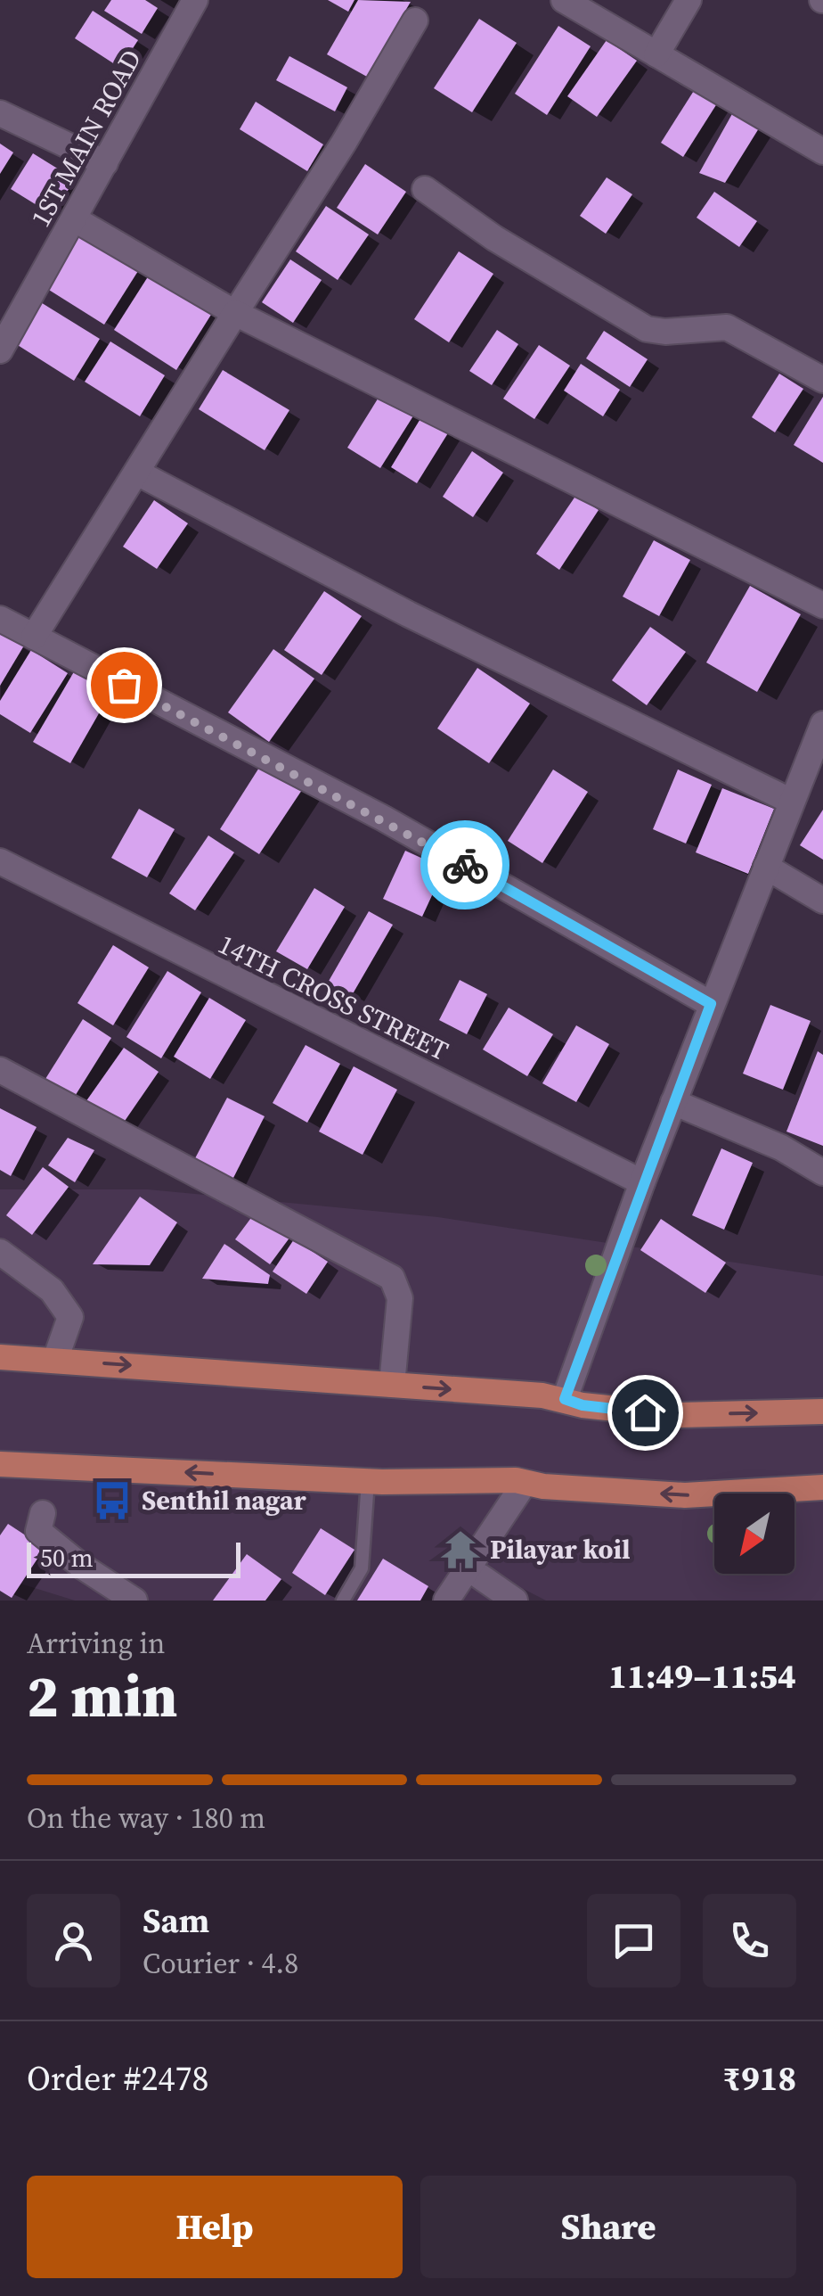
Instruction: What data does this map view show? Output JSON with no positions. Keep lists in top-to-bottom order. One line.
{"streets":{"street":["1ST MAIN ROAD","14TH CROSS STREET"]},"places":{"bus stop":["Senthil nagar"],"temple":["Pilayar koil"]},"scale_bar":"50 m","north":"bottom left","page":{"scale":"50 m","heading":["2 min","Arriving in","11:49–11:54"],"panel":["Sam","Courier · 4.8","Order #2478","₹918"],"bar":"On the way · 180 m","buttons":["Help","Share"]}}
